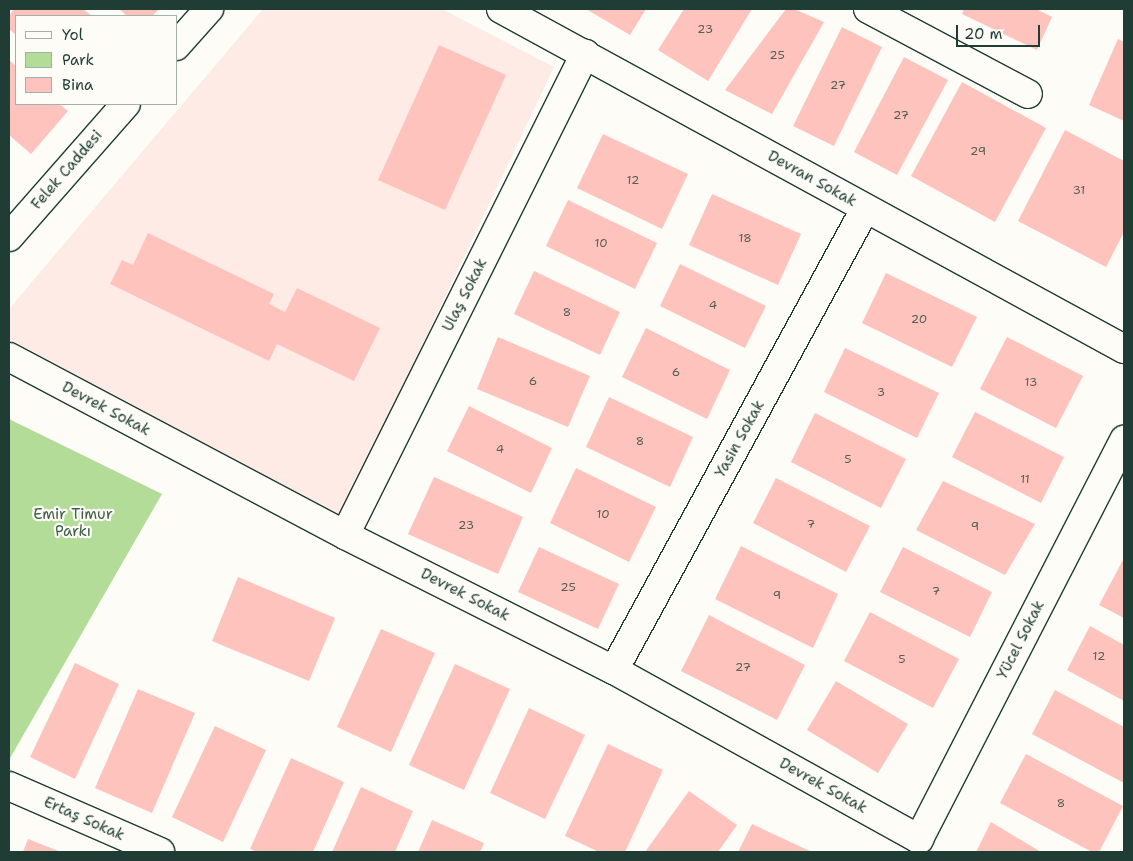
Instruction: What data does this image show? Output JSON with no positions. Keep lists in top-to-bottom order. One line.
{"streets":{"street":["Felek Caddesi","Devran Sokak","Ulaş Sokak","Devrek Sokak","Yasin Sokak","Yücel Sokak","Ertaş Sokak"]},"crossings":[["Devran Sokak","Ulaş Sokak"],["Devran Sokak","Yasin Sokak"],["Ulaş Sokak","Devrek Sokak"],["Devrek Sokak","Yasin Sokak"],["Devrek Sokak","Yücel Sokak"]],"parks":["Emir Timur Parkı"],"house_numbers":["23","25","27","27","29","12","31","18","10","4","8","20","6","6","13","3","8","4","5","11","10","7","23","9","25","7","9","12","5","27","8"],"legend":["Yol","Park","Bina"],"scale_bar":"20 m"}
